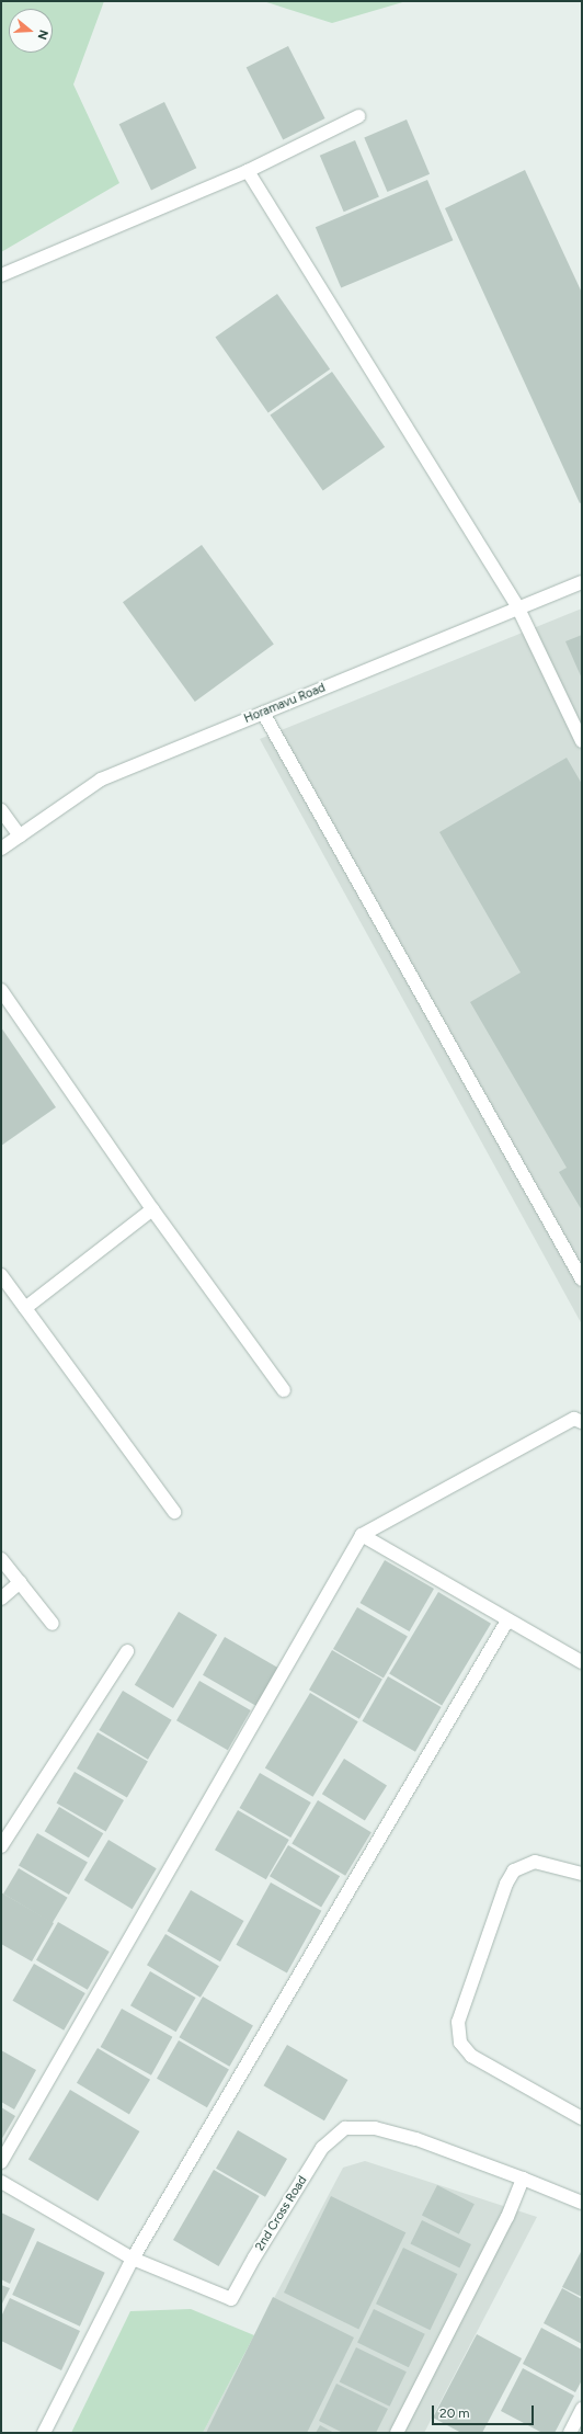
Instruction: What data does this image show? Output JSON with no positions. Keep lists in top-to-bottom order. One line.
{"streets":{"street":["Horamavu Road","2nd Cross Road"]},"scale_bar":"20 m","north":"right"}
